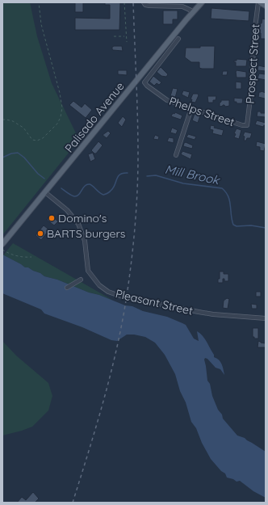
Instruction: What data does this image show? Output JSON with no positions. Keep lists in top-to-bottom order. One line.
{"streets":{"main road":["Palisado Avenue"],"street":["Prospect Street","Phelps Street","Pleasant Street"]},"crossings":[["Prospect Street","Phelps Street"],["Palisado Avenue","Pleasant Street"]],"water":["Mill Brook"],"places":["Domino's","BARTS burgers"]}
